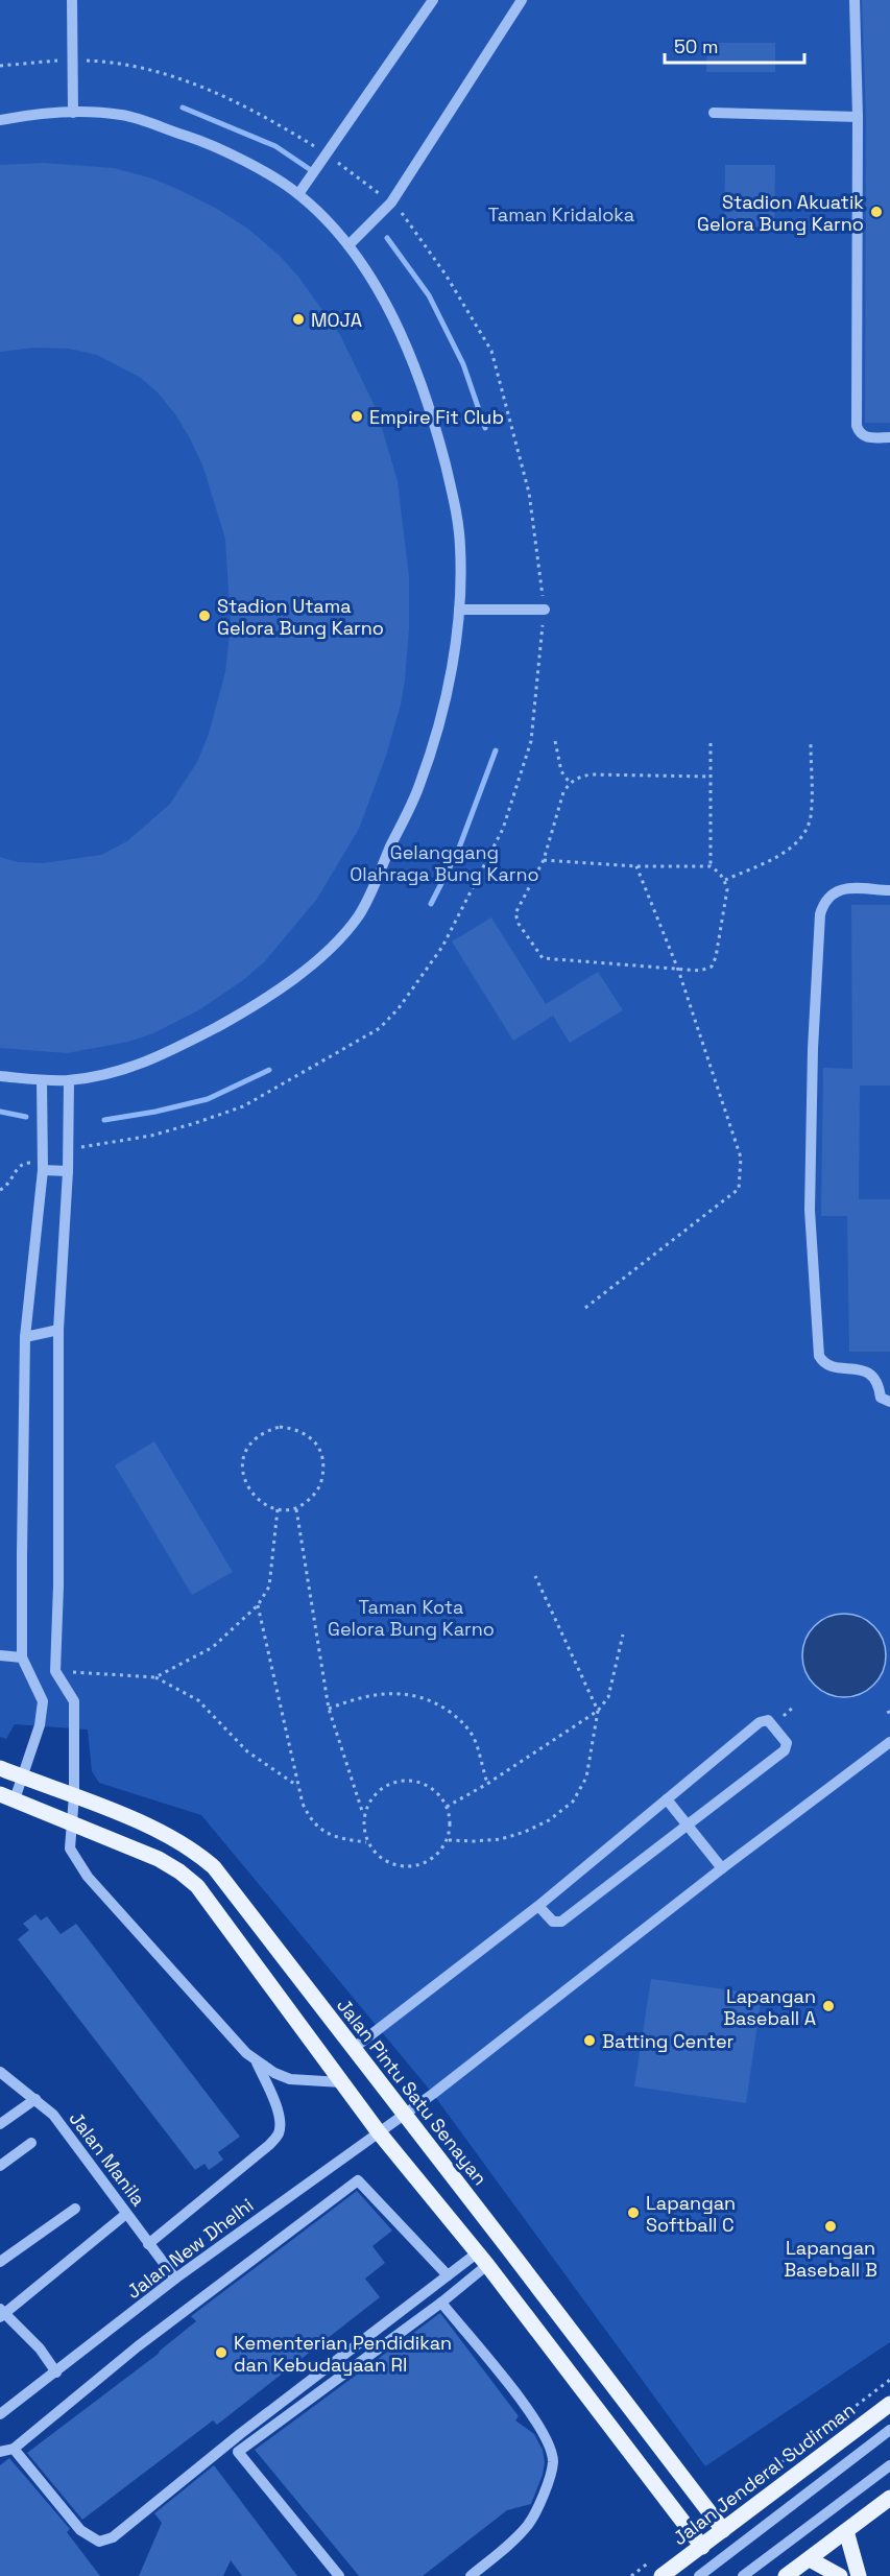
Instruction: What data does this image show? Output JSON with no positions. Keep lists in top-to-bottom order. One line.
{"streets":{"main road":["Jalan Pintu Satu Senayan","Jalan Jenderal Sudirman"],"street":["Jalan Manila","Jalan New Dhelhi"]},"crossings":[["Jalan Pintu Satu Senayan","Jalan New Dhelhi"],["Jalan Pintu Satu Senayan","Jalan Jenderal Sudirman"],["Jalan Manila","Jalan New Dhelhi"]],"parks":["Taman Kridaloka","Gelanggang Olahraga Bung Karno","Taman Kota Gelora Bung Karno"],"places":["Stadion Akuatik Gelora Bung Karno","MOJA","Empire Fit Club","Stadion Utama Gelora Bung Karno","Lapangan Baseball A","Batting Center","Lapangan Softball C","Lapangan Baseball B","Kementerian Pendidikan dan Kebudayaan RI"],"scale_bar":"50 m"}
